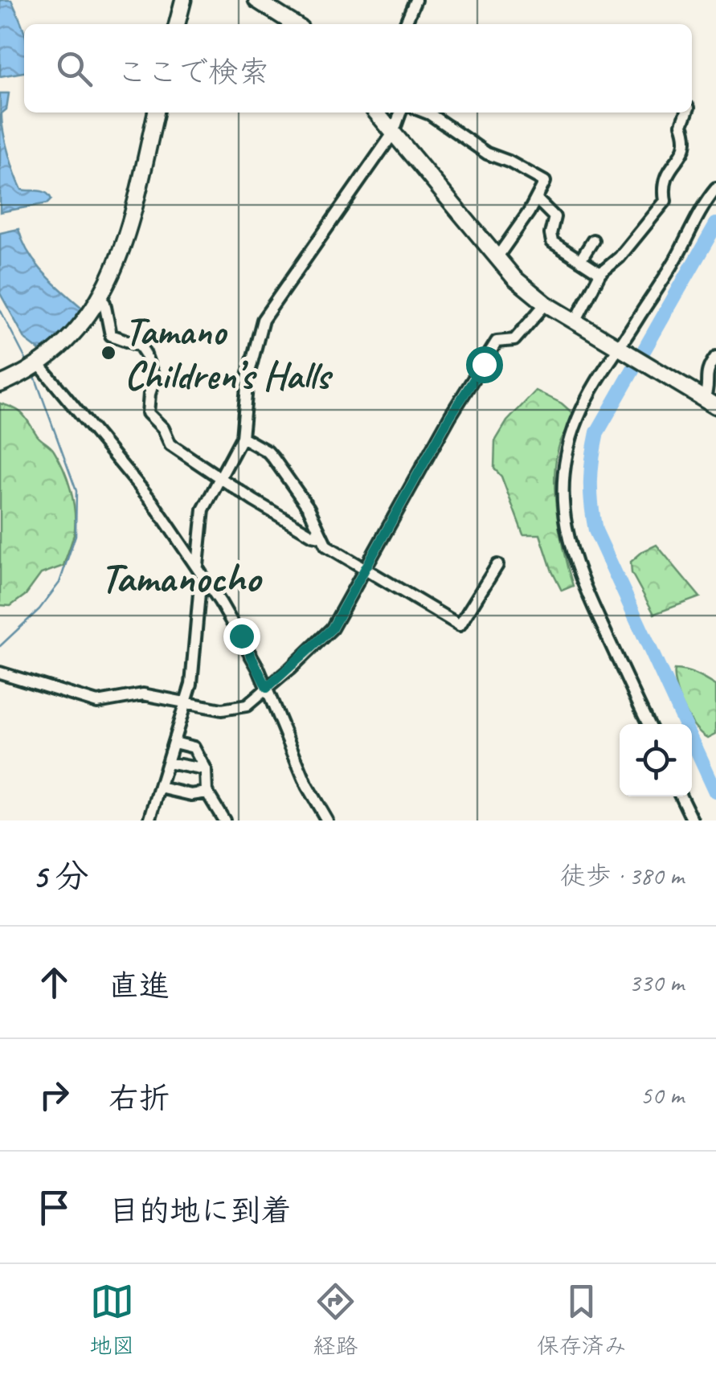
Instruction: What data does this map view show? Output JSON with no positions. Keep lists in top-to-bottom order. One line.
{"districts":["Tamanocho"],"places":["Tamano Children’s Halls"],"page":{"search":"ここで検索","heading":["5 分","徒歩 · 380 m"],"list":[["直進","330 m"],["右折","50 m"],"目的地に到着"],"nav":["地図","経路","保存済み"]}}
